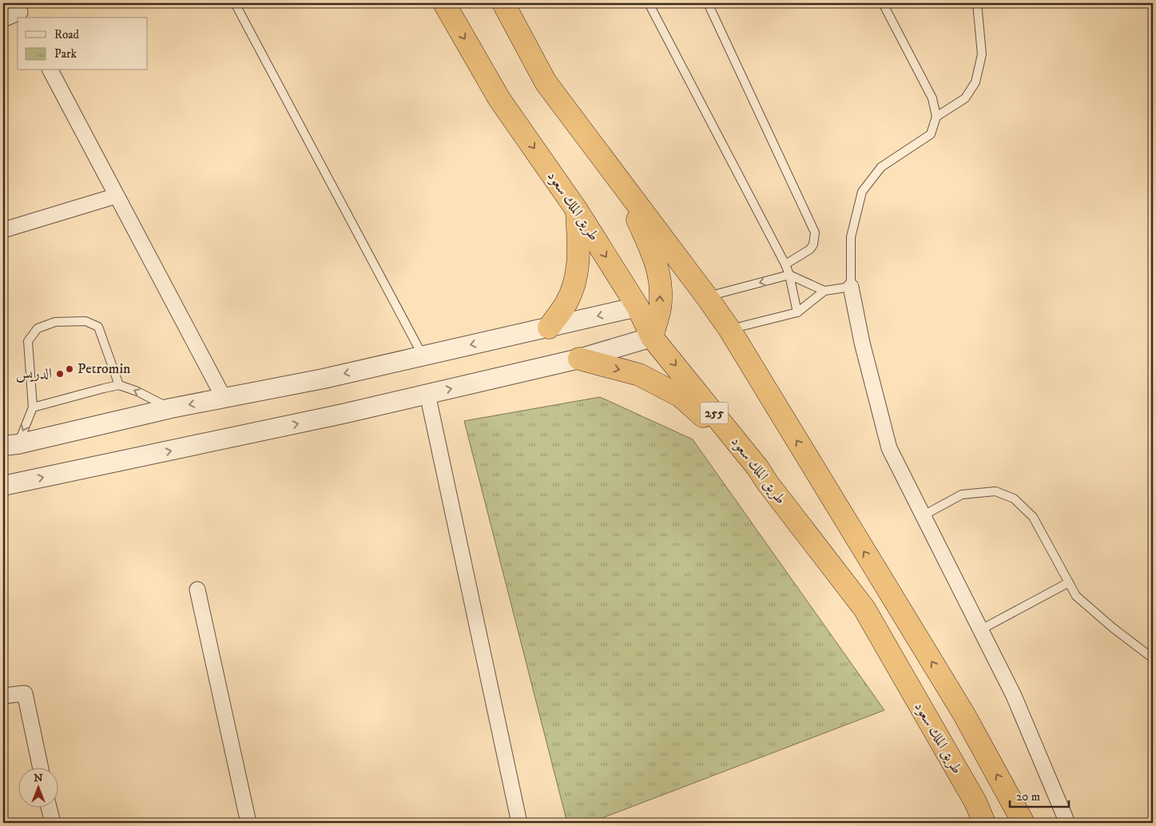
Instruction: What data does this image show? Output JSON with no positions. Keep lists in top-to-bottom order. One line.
{"streets":{"highway":["طريق الملك سعود","255"]},"places":["Petromin","الدريس"],"legend":["Road","Park"],"scale_bar":"20 m","north":"top"}
